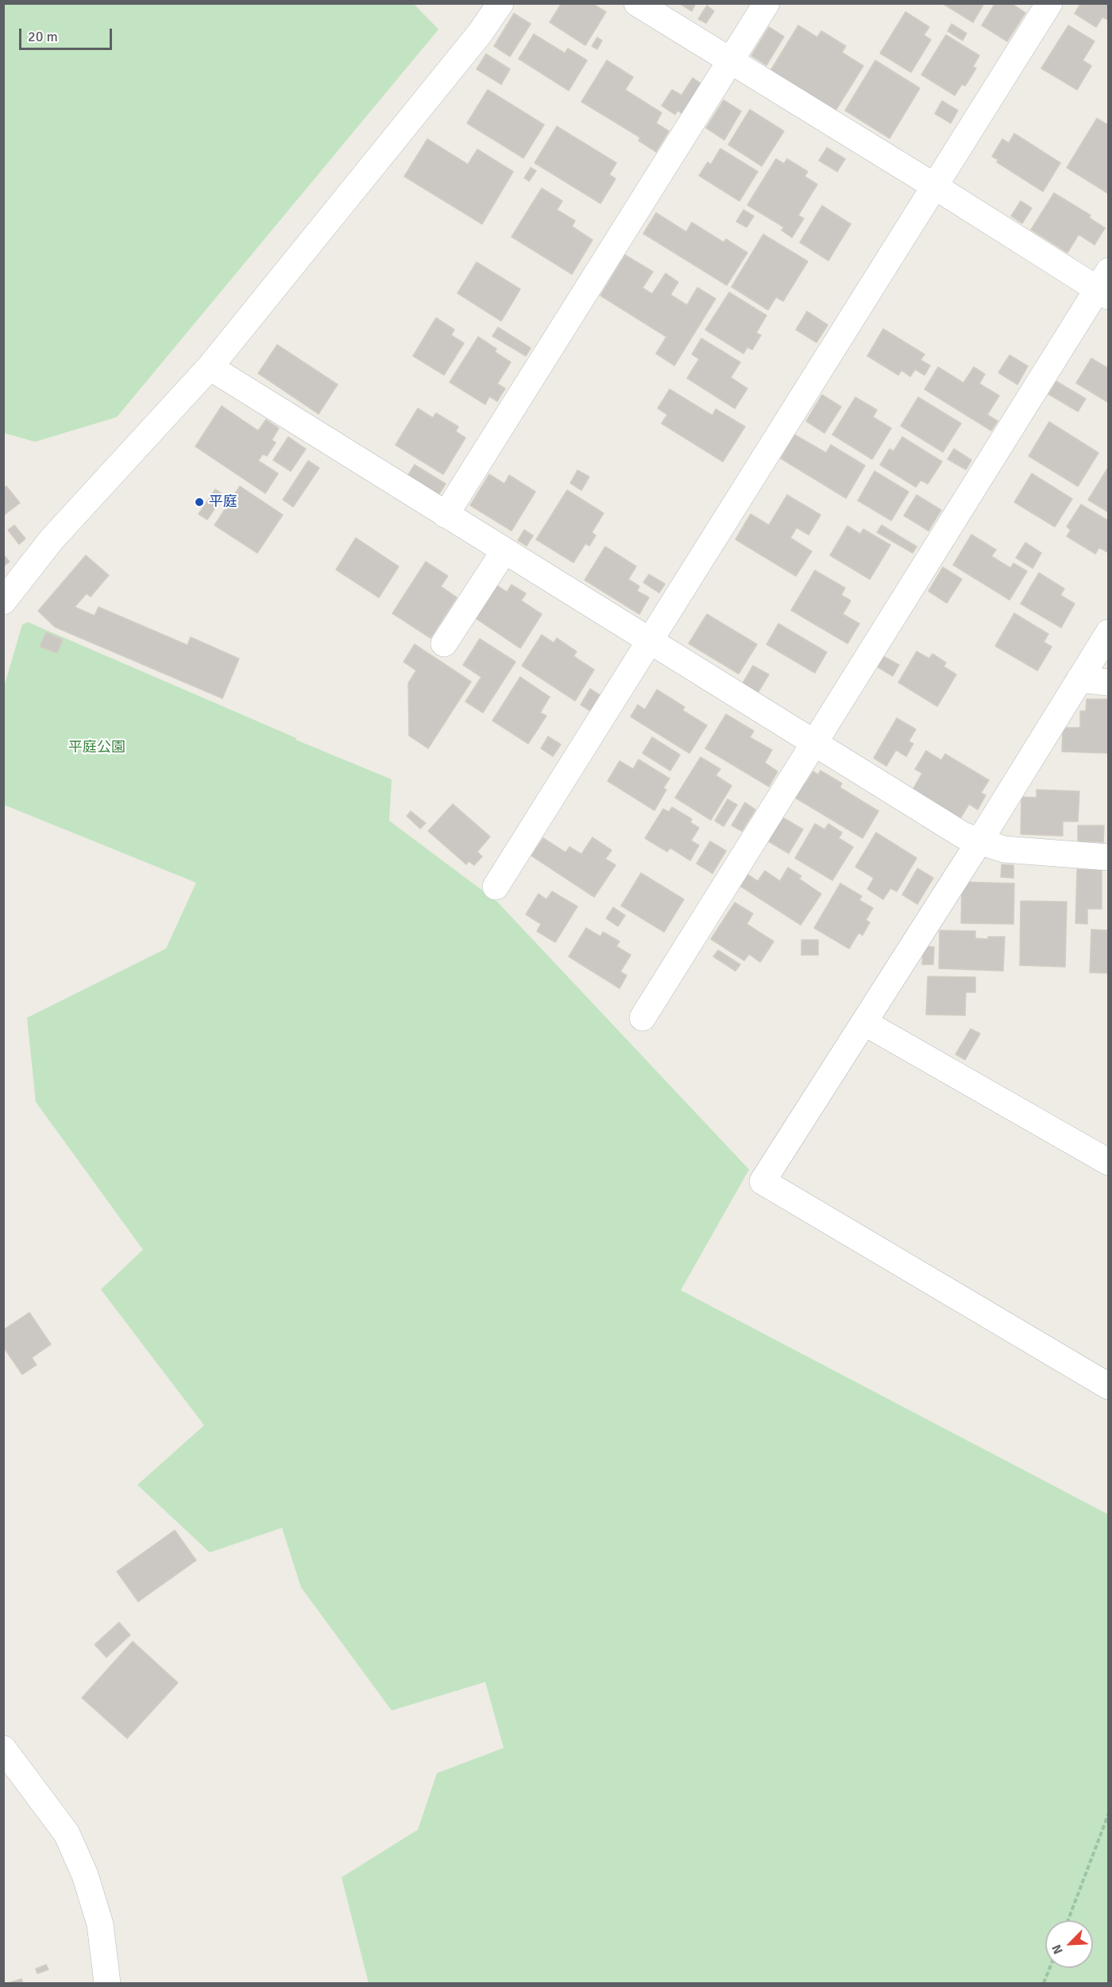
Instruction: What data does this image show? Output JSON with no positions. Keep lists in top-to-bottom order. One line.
{"parks":["平庭公園"],"places":["平庭"],"scale_bar":"20 m","north":"bottom left"}
